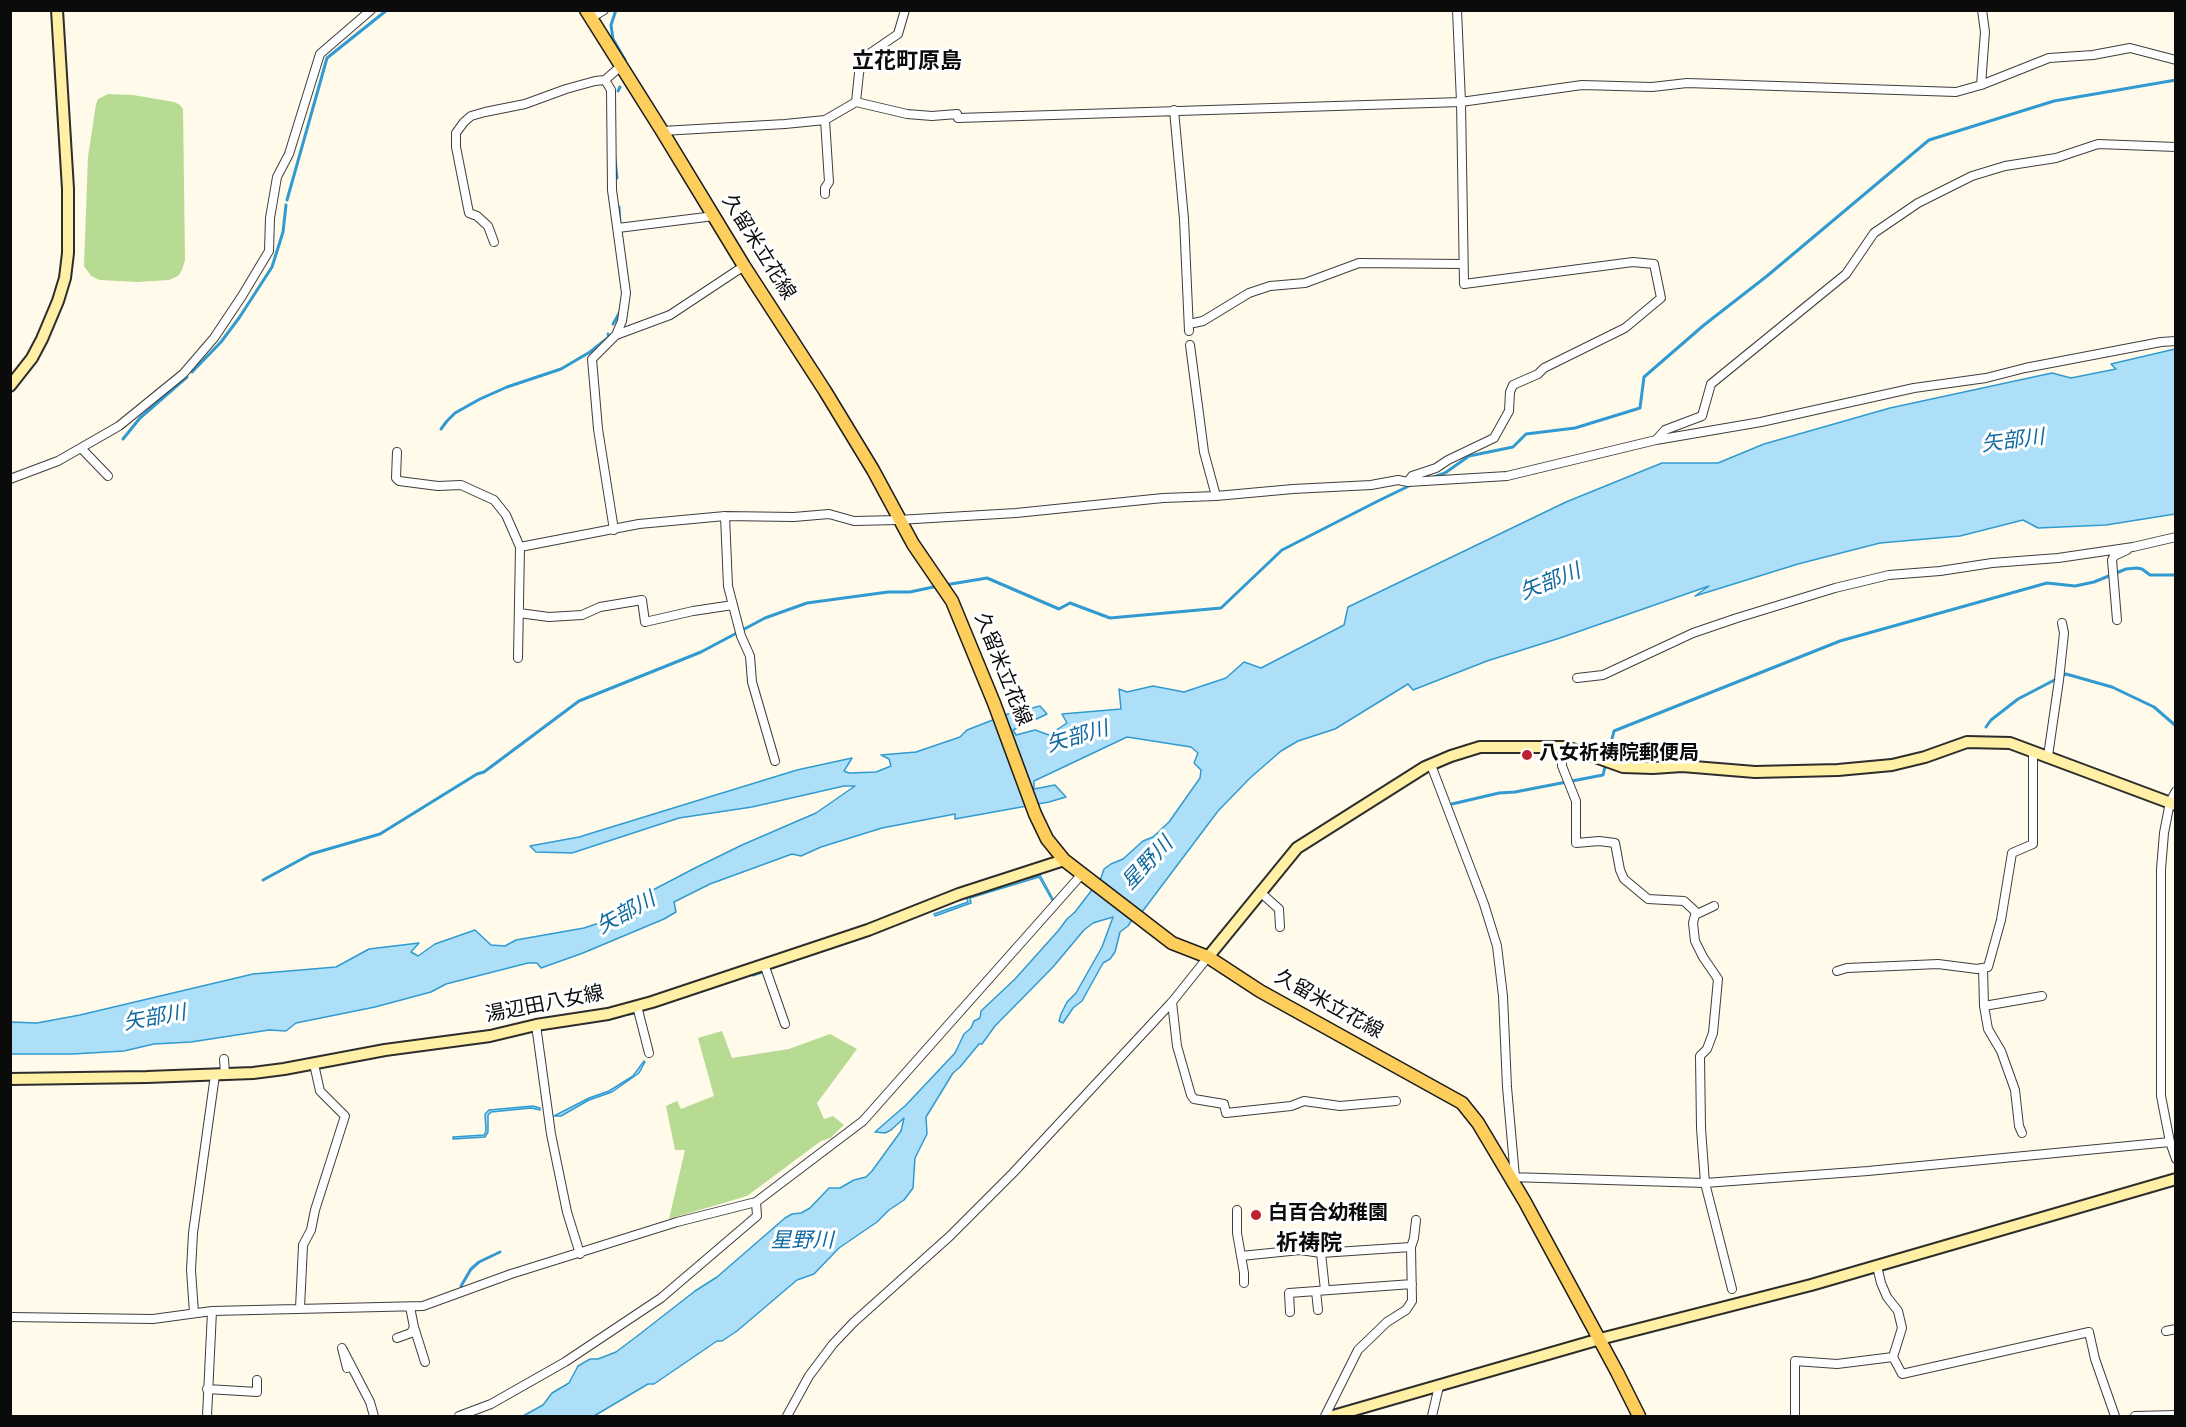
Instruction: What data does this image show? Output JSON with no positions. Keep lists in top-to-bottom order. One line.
{"streets":{"main road":["久留米立花線"],"street":["湯辺田八女線"]},"crossings":[["久留米立花線","湯辺田八女線"]],"districts":["立花町原島","祈祷院"],"water":["矢部川","星野川"],"places":["八女祈祷院郵便局","白百合幼稚園"]}
